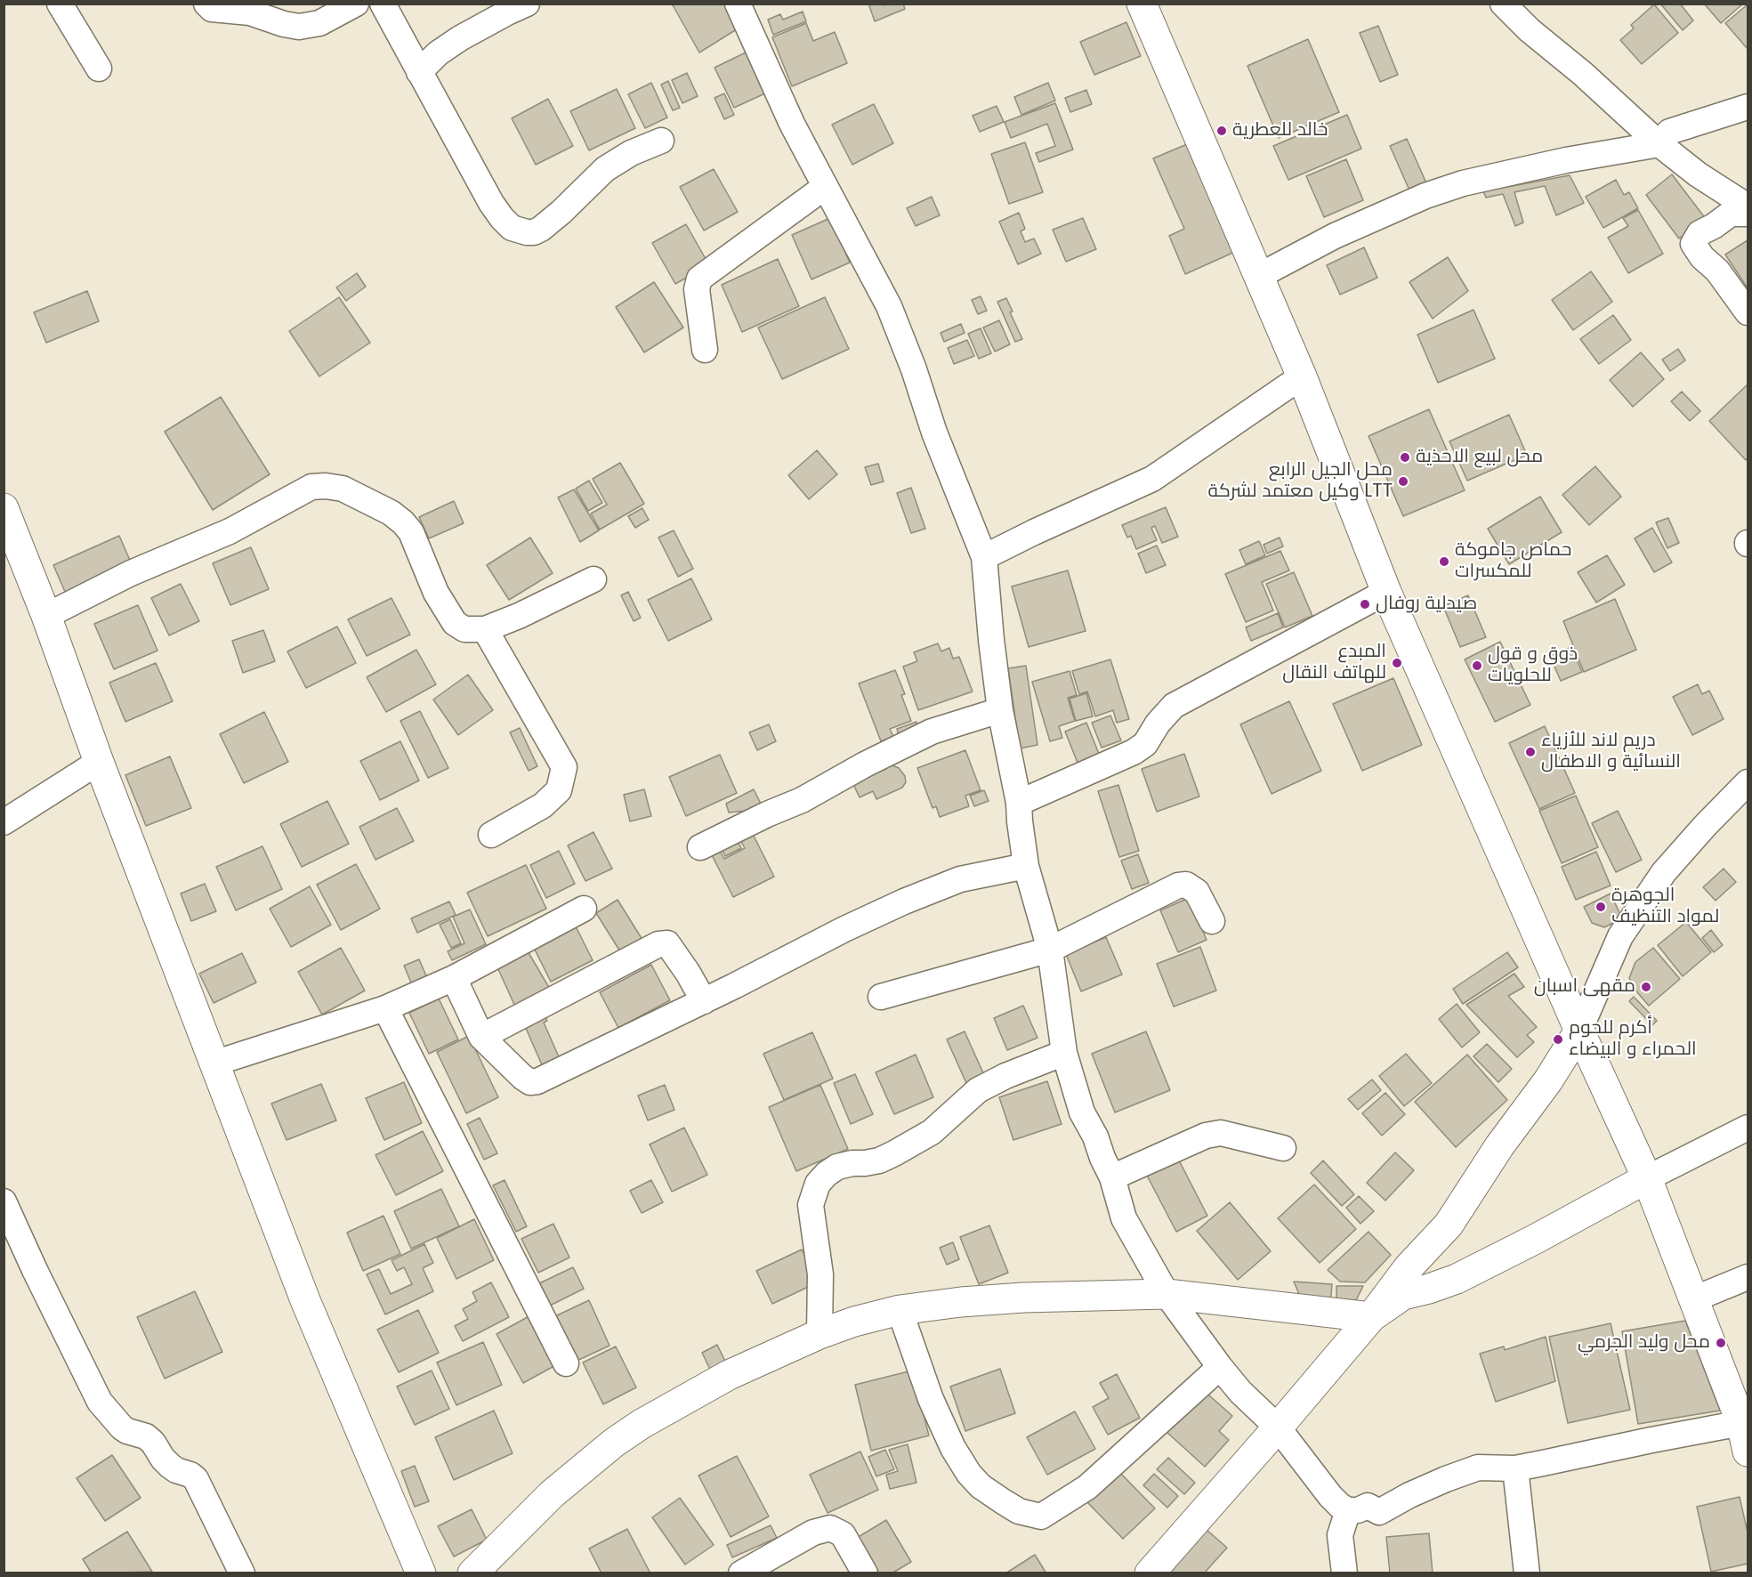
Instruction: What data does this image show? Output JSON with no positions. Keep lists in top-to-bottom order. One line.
{"places":["خالد للعطرية","محل لبيع الاحذية","محل الجيل الرابع وكيل معتمد لشركة LTT","حماص جاموكة للمكسرات","صيدلية روفال","المبدع للهاتف النقال","ذوق و قول للحلويات","دريم لاند للأزياء النسائية و الاطفال","الجوهرة لمواد التنظيف","مقهى اسبان","أكرم للحوم الحمراء و البيضاء","محل وليد الجرمي"]}
